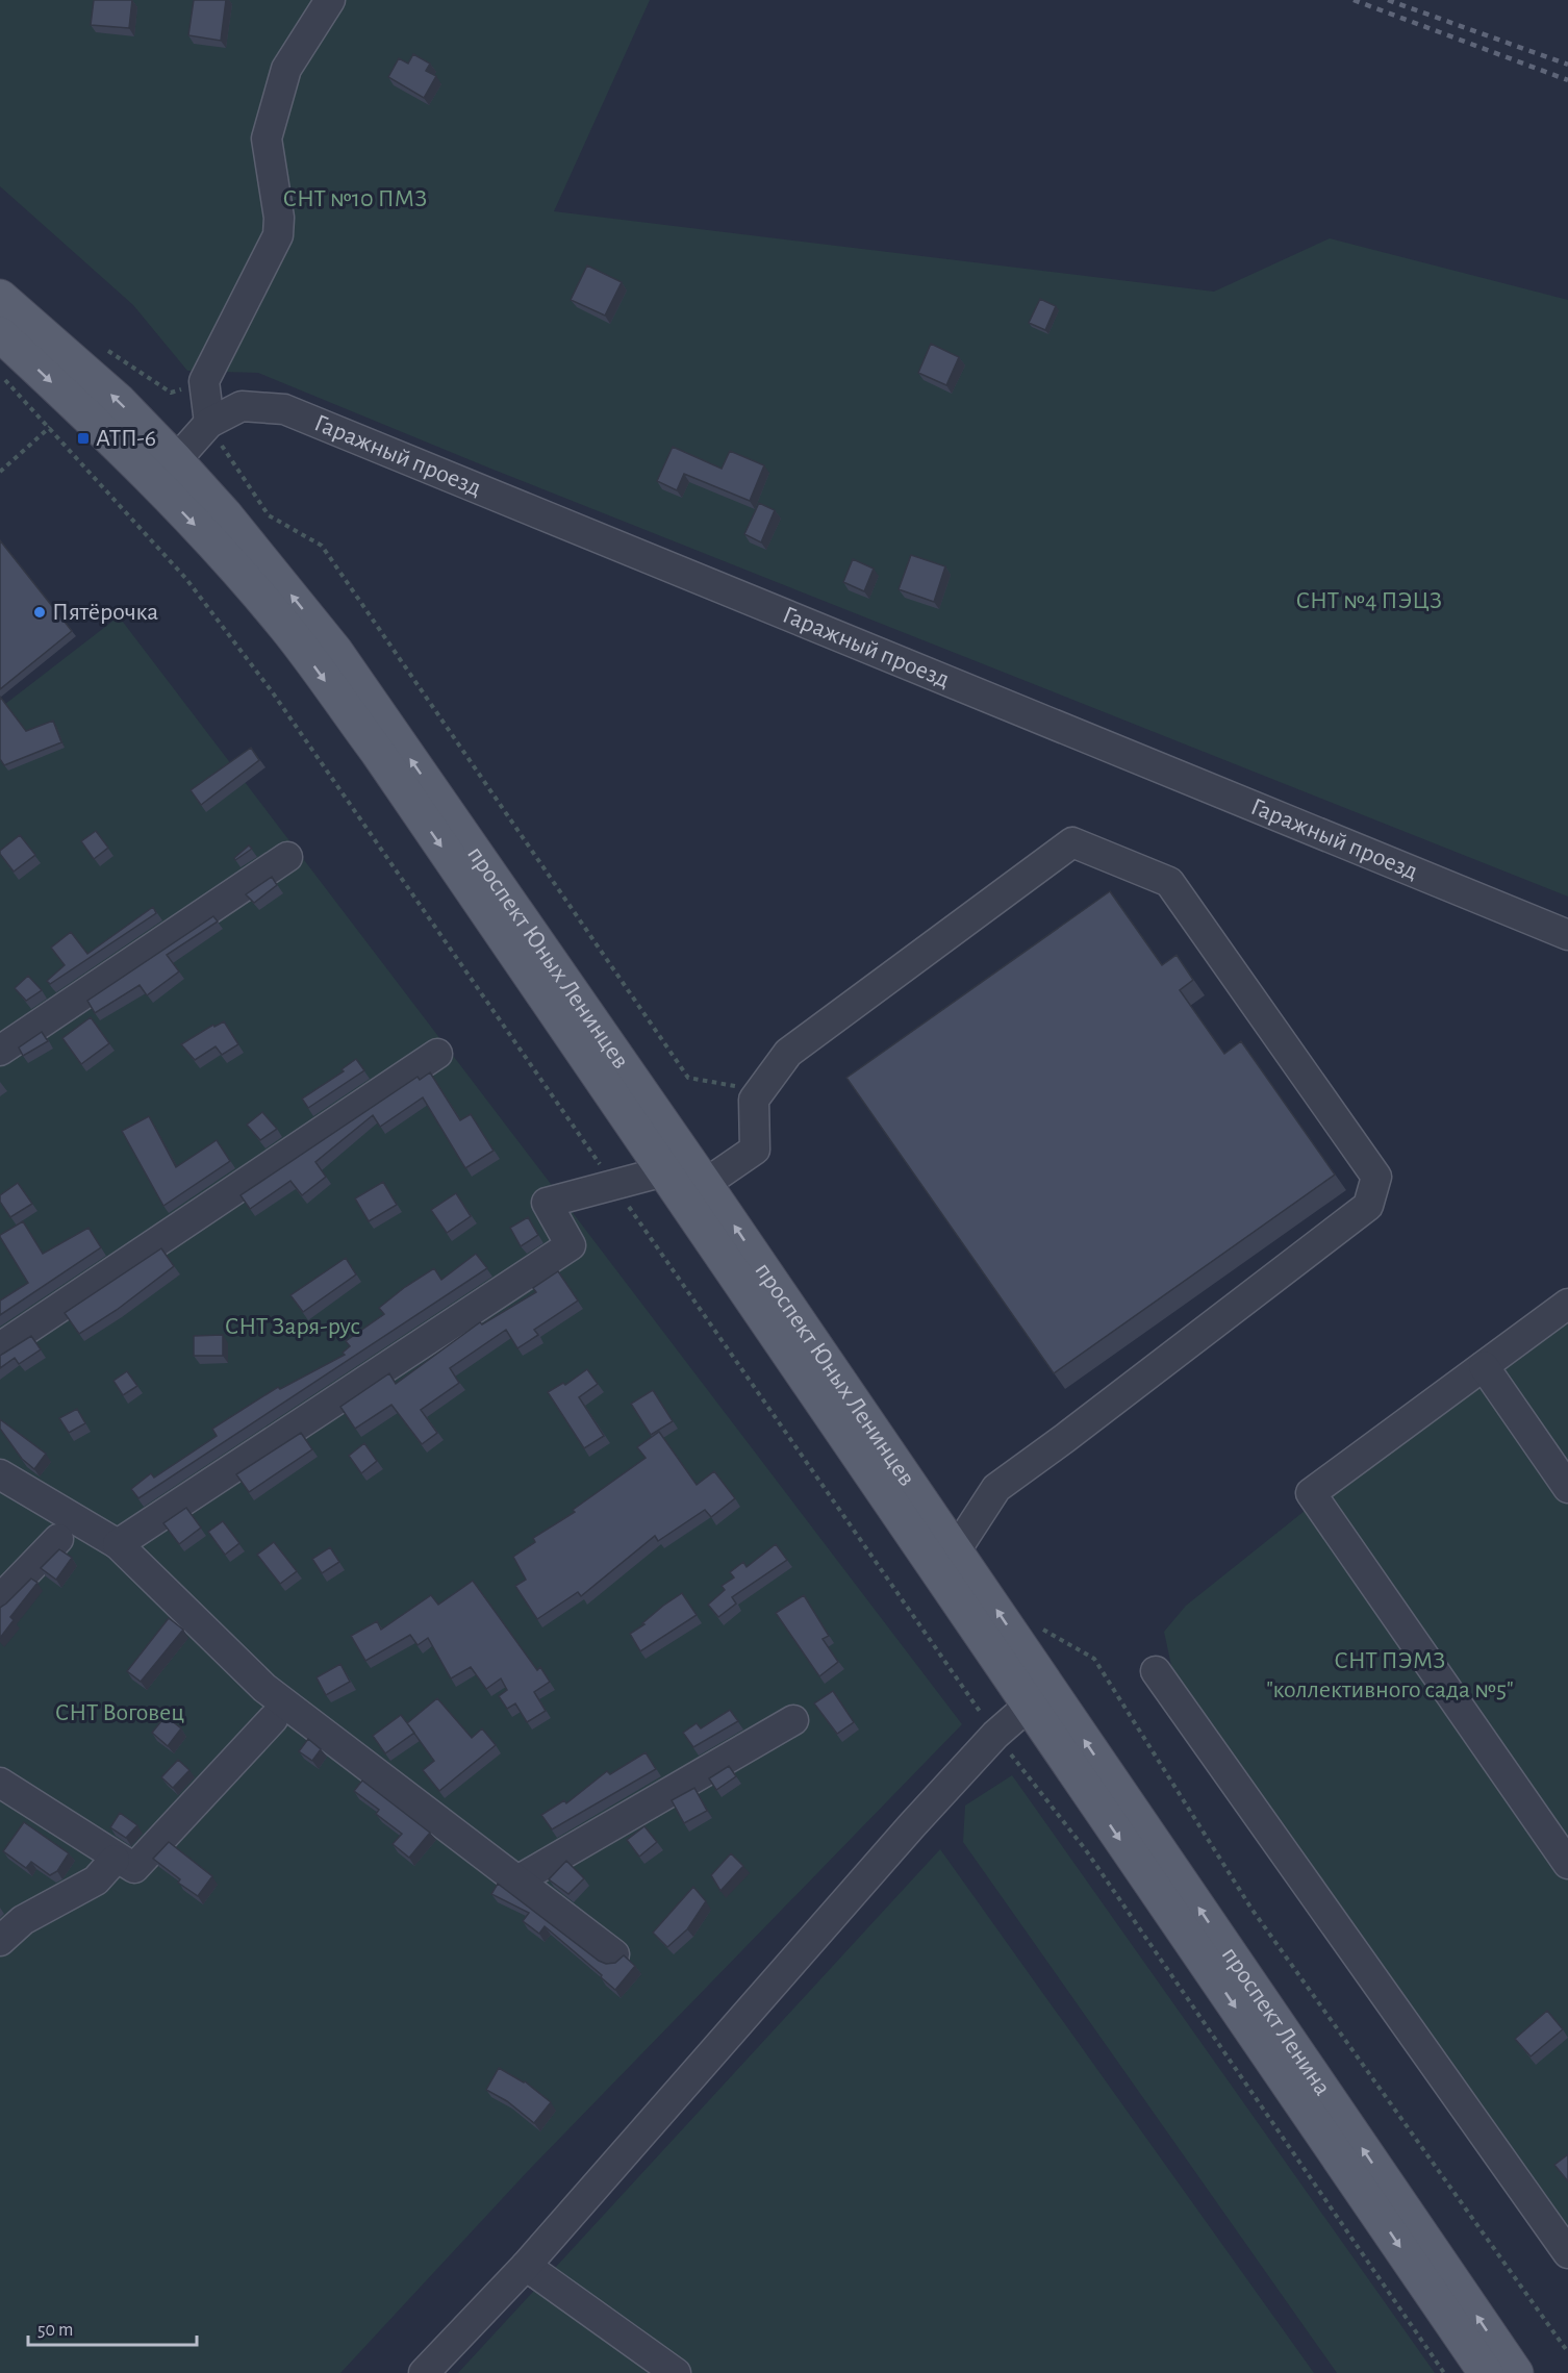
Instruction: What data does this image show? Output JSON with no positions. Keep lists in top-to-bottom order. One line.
{"streets":{"main road":["проспект Юных Ленинцев","проспект Ленина"],"street":["Гаражный проезд"]},"crossings":[["Гаражный проезд","проспект Юных Ленинцев"],["проспект Юных Ленинцев","проспект Ленина"]],"parks":["СНТ №10 ПМЗ","СНТ №4 ПЭЦЗ","СНТ Заря-рус","СНТ ПЭМЗ \"коллективного сада №5\"","СНТ Воговец"],"places":{"transit":["АТП-6"],"other":["Пятёрочка"]},"scale_bar":"50 m"}
